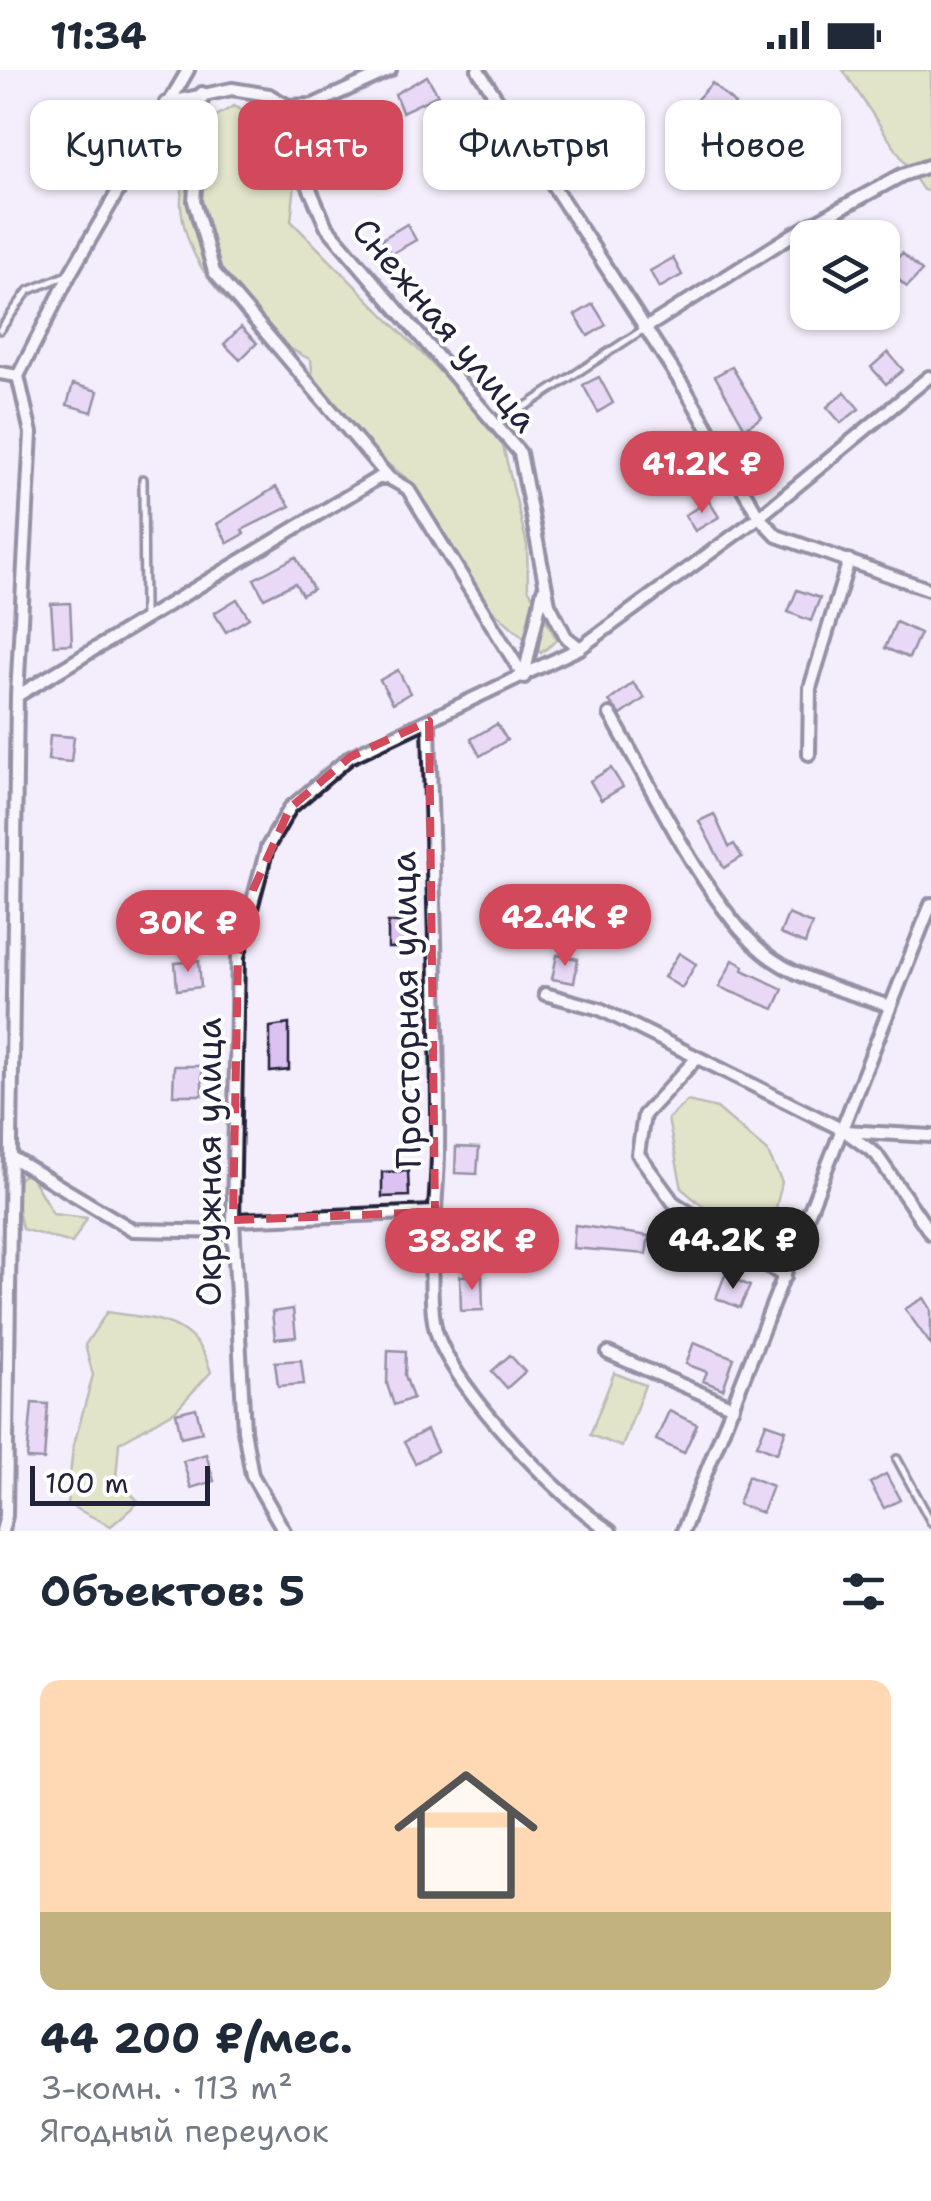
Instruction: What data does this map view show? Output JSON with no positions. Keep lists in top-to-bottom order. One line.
{"streets":{"street":["Снежная улица","Просторная улица","Окружная улица"]},"crossings":[["Снежная улица","Окружная улица"],["Просторная улица","Окружная улица"]],"scale_bar":"100 m","page":{"status":"11:34","chip":["Купить","Снять","Фильтры","Новое"],"price":["41.2K ₽","42.4K ₽","30K ₽","44.2K ₽","38.8K ₽"],"scale":"100 m","heading":"Объектов: 5","list":[{"name":"44 200 ₽/мес.","note":"3-комн. · 113 m² · Ягодный переулок"}]}}
